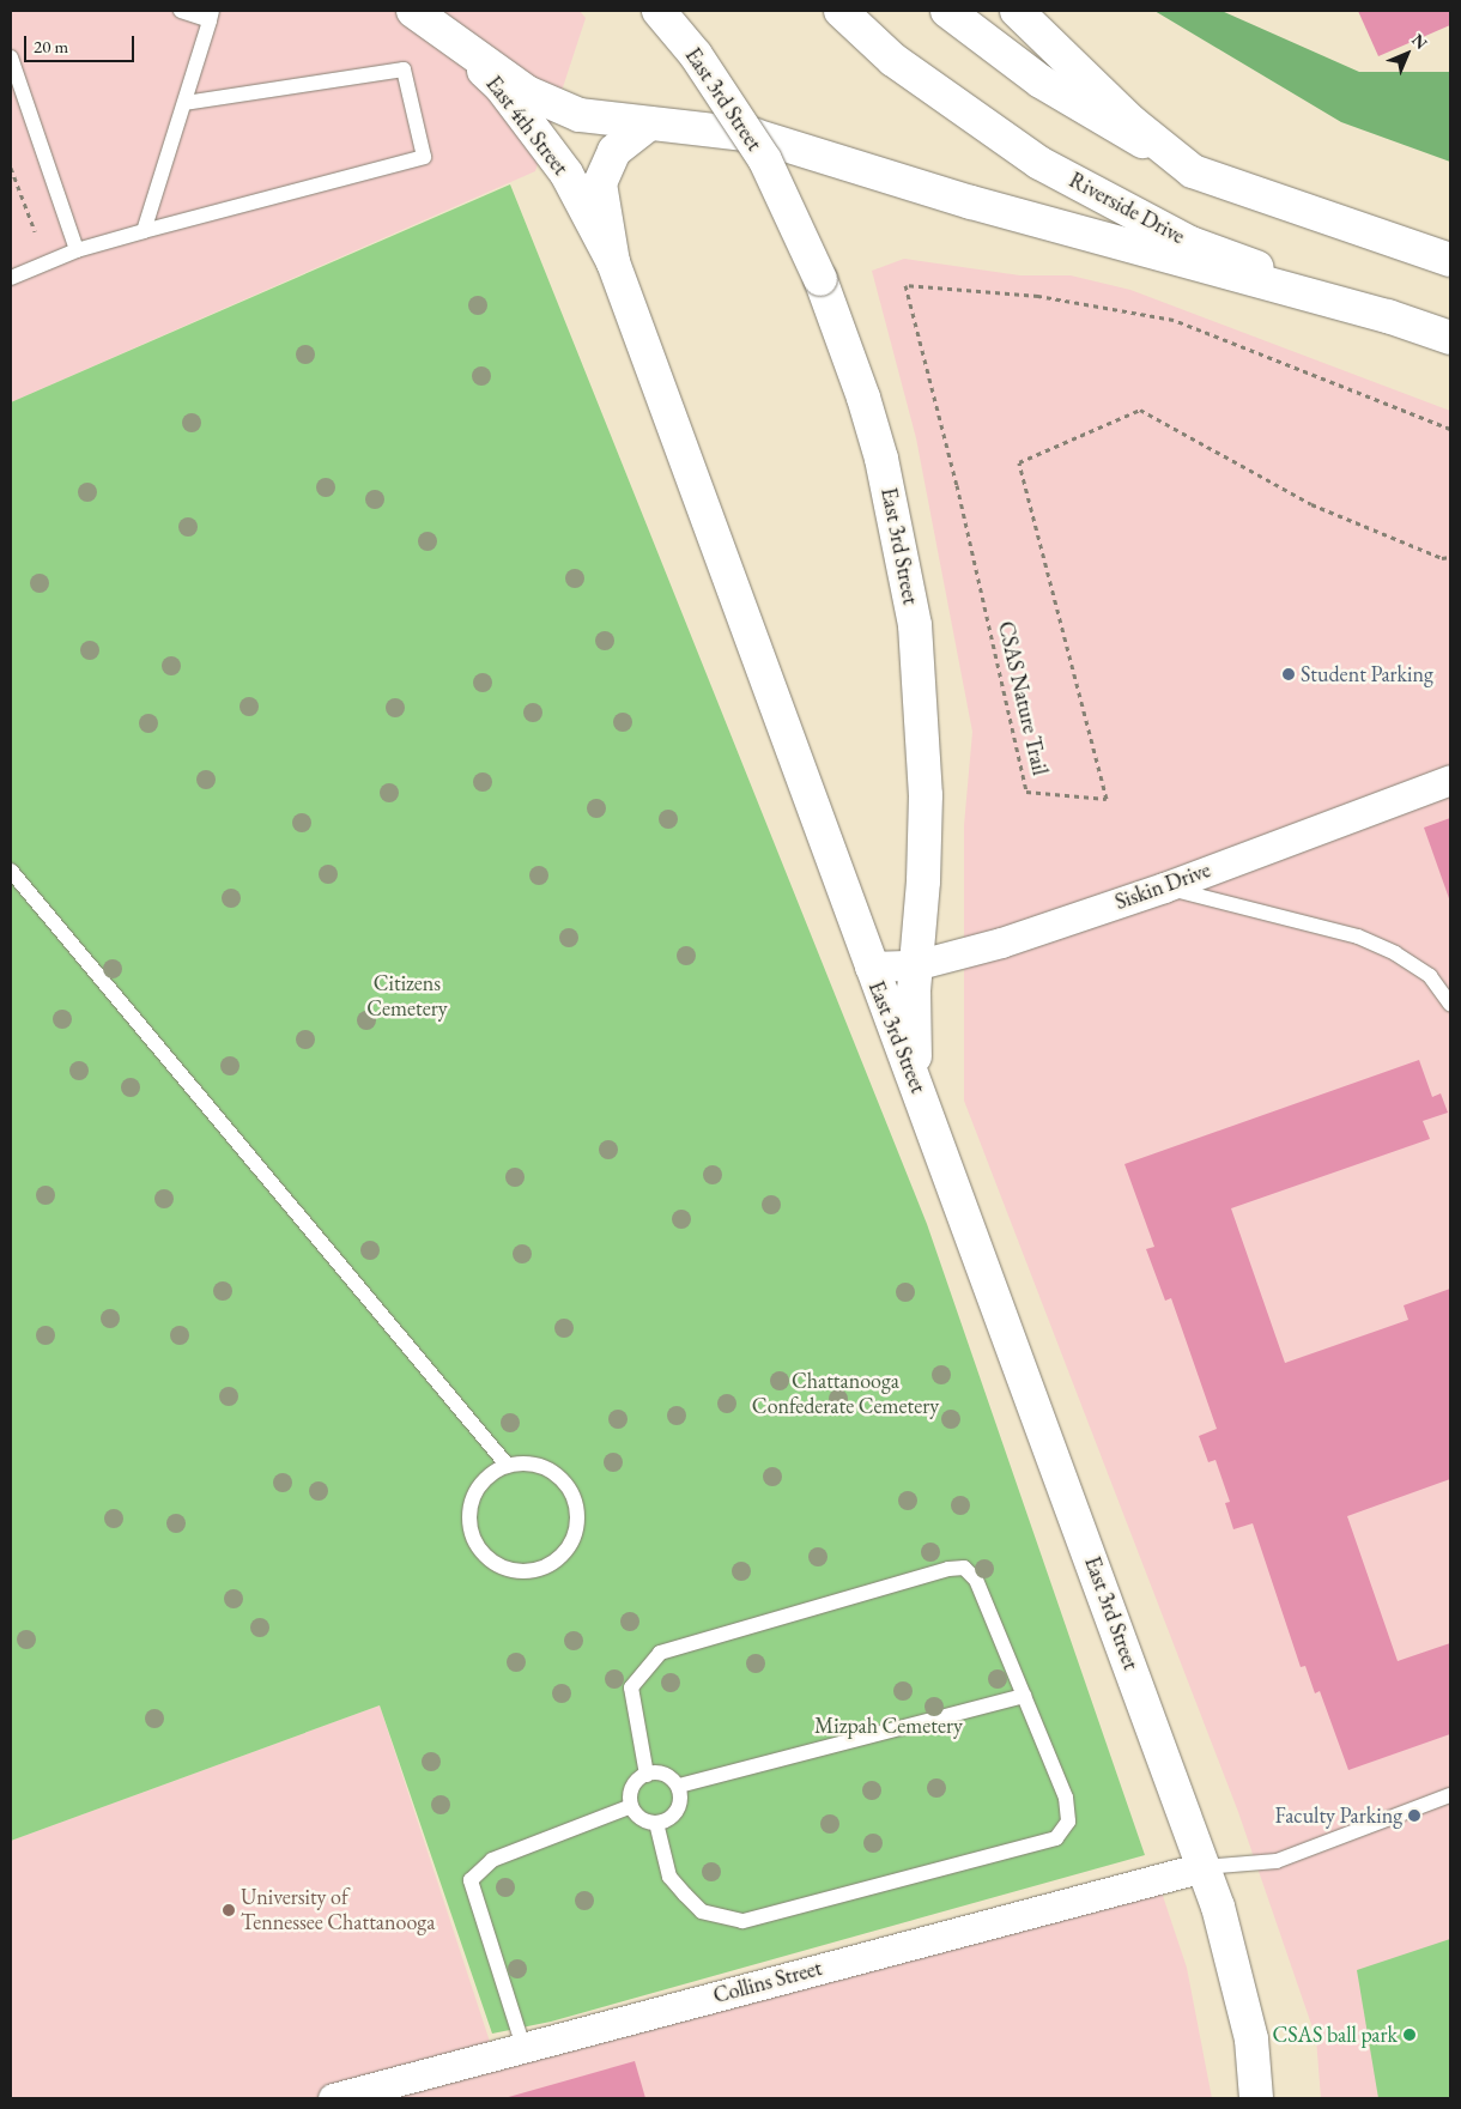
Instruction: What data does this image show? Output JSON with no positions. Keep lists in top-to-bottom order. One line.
{"streets":{"main road":["East 3rd Street","East 4th Street","Riverside Drive"],"street":["Siskin Drive","Collins Street"],"path":["CSAS Nature Trail"]},"crossings":[["East 3rd Street","East 4th Street"],["East 3rd Street","Siskin Drive"],["East 3rd Street","Collins Street"]],"parks":["Citizens Cemetery","Chattanooga Confederate Cemetery","Mizpah Cemetery"],"places":["Student Parking","Faculty Parking","University of Tennessee Chattanooga","CSAS ball park"],"scale_bar":"20 m","north":"top right"}
